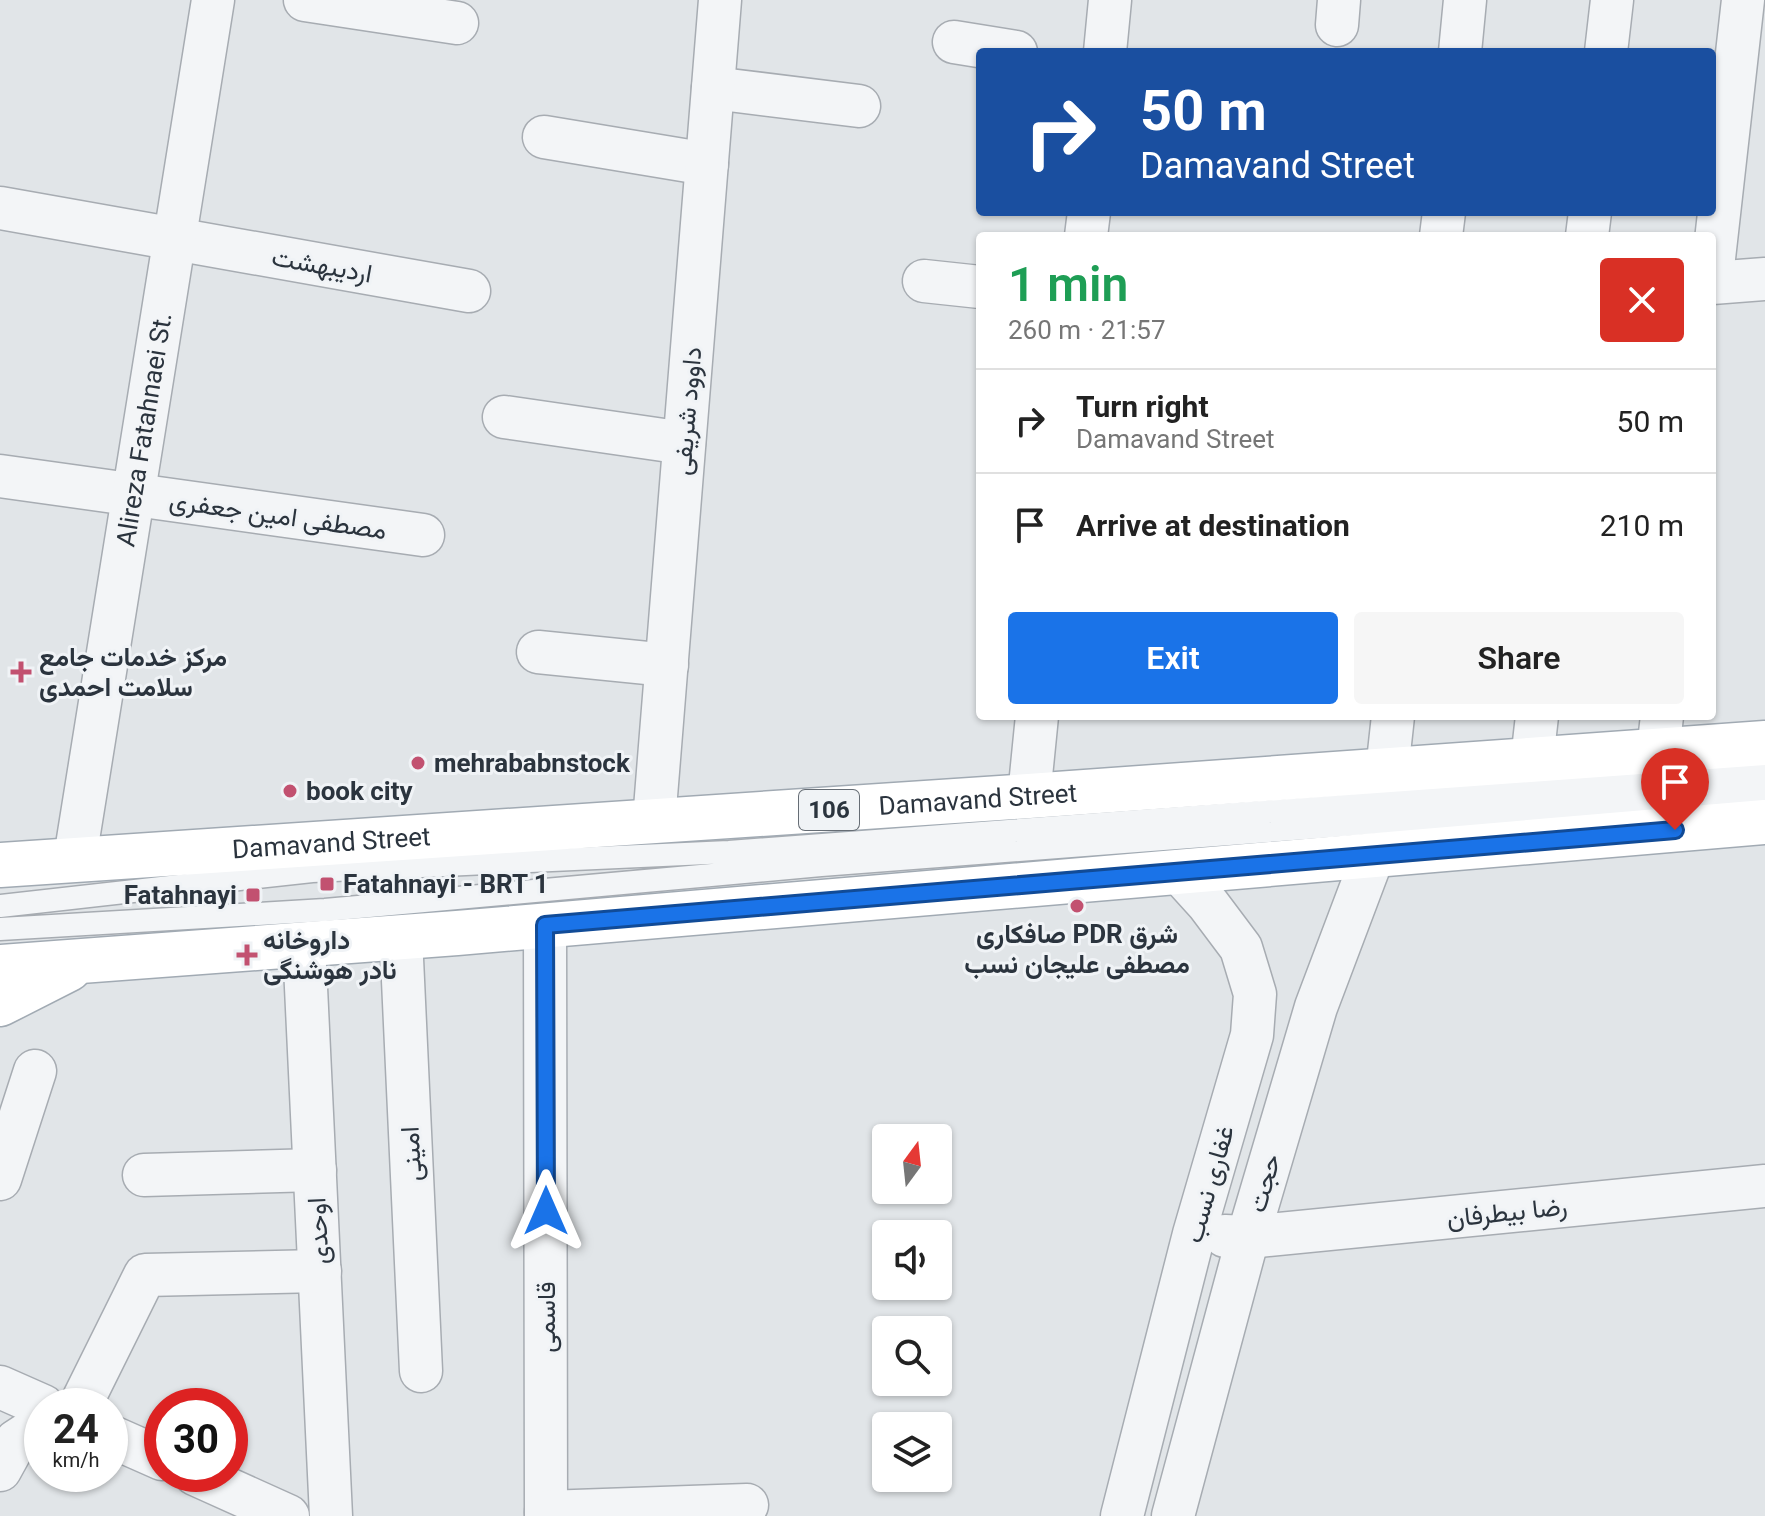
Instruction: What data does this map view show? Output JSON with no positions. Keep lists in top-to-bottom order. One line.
{"streets":{"main road":["Damavand Street","106"],"street":["اردیبهشت","داوود شریفی","Alireza Fatahnaei St.","مصطفی امین جعفری","امینی","حجت","غفاری نسب","رضا بیطرفان","اوحدی","قاسمی"]},"crossings":[["اردیبهشت","Alireza Fatahnaei St."],["داوود شریفی","Damavand Street"],["Alireza Fatahnaei St.","مصطفی امین جعفری"],["Alireza Fatahnaei St.","Damavand Street"],["حجت","رضا بیطرفان"],["غفاری نسب","رضا بیطرفان"]],"places":{"health":["مرکز خدمات جامع سلامت احمدی","داروخانه نادر هوشنگی"],"other":["mehrababnstock","book city","صافکاری PDR شرق مصطفی علیجان نسب"],"transit":["Fatahnayi - BRT 1","Fatahnayi"]},"north":"top","page":{"turn":["50 m","Damavand Street"],"heading":["1 min","260 m · 21:57"],"list":[{"name":"Turn right","note":"Damavand Street","value":"50 m"},{"name":"Arrive at destination","value":"210 m"}],"buttons":["Exit","Share"],"speed":"24 km/h","limit":"30"}}
